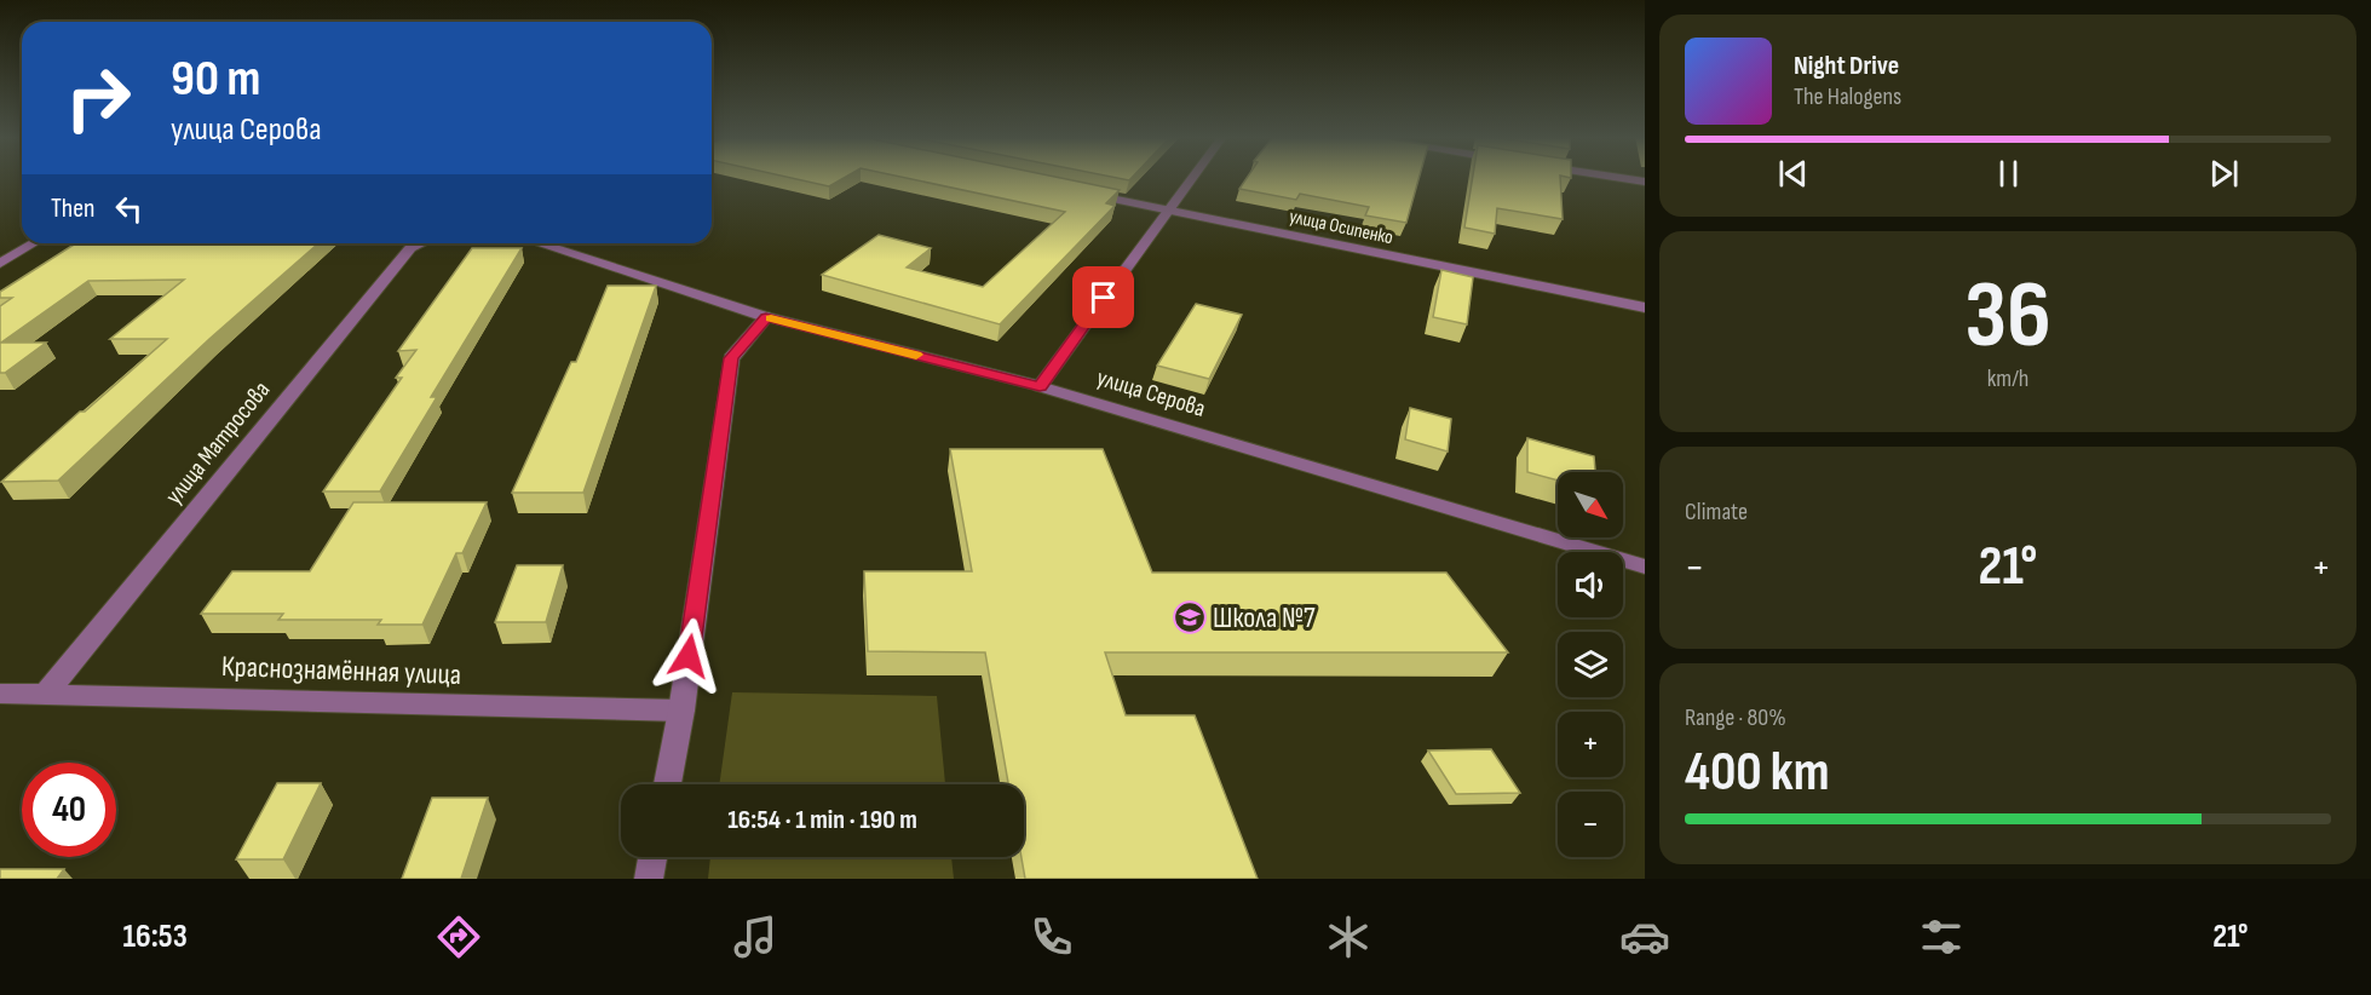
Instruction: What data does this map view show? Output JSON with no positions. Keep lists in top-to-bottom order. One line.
{"streets":{"street":["улица Осипенко","улица Серова","улица Матросова","Краснознамённая улица"]},"crossings":[["улица Матросова","Краснознамённая улица"]],"places":{"school or university":["Школа №7"]},"north":"bottom right","page":{"turn":["90 m","улица Серова"],"song":["Night Drive","The Halogens"],"then":"Then","tile":[["36","km/h"],"Climate",["Range · 80%","400 km"]],"map_buttons":["+","−"],"heat":["−","21°","+"],"limit":"40","trip":"16:54 · 1 min · 190 m","tabs":["16:53","21°"]}}
